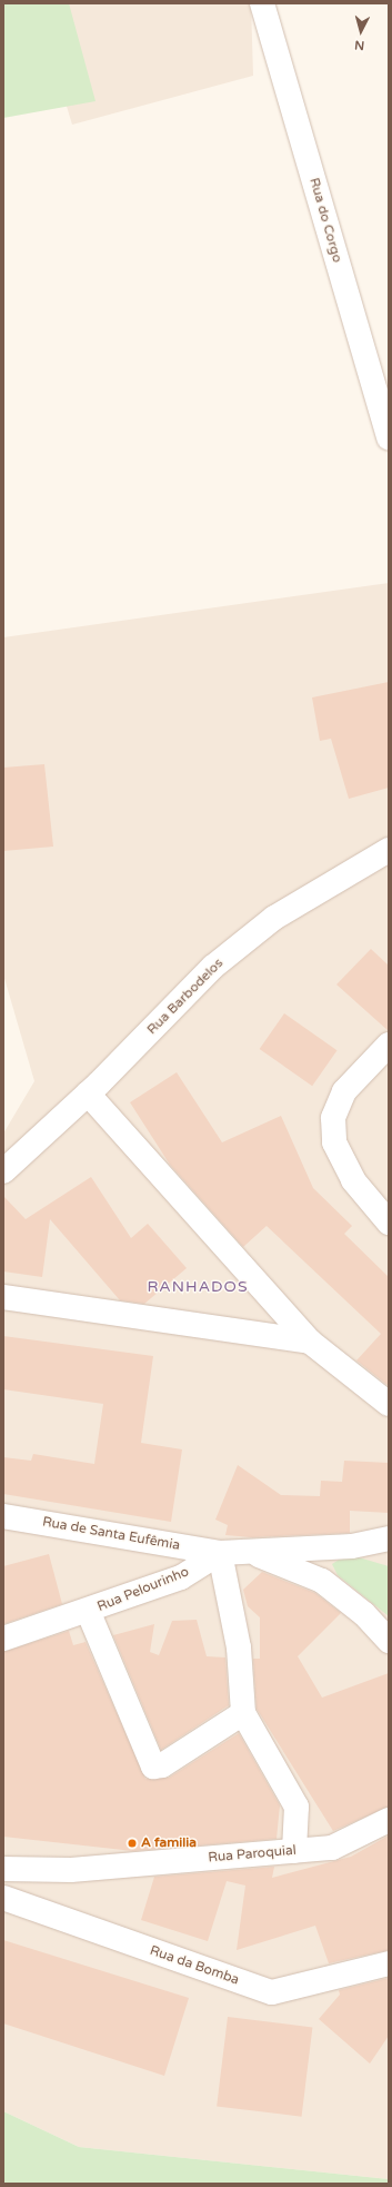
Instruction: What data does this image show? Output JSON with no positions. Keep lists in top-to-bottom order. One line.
{"streets":{"street":["Rua do Corgo","Rua Barbodelos","Rua de Santa Eufêmia","Rua Pelourinho","Rua Paroquial","Rua da Bomba"]},"crossings":[["Rua de Santa Eufêmia","Rua Pelourinho"]],"districts":["RANHADOS"],"places":["A familia"],"north":"bottom"}
